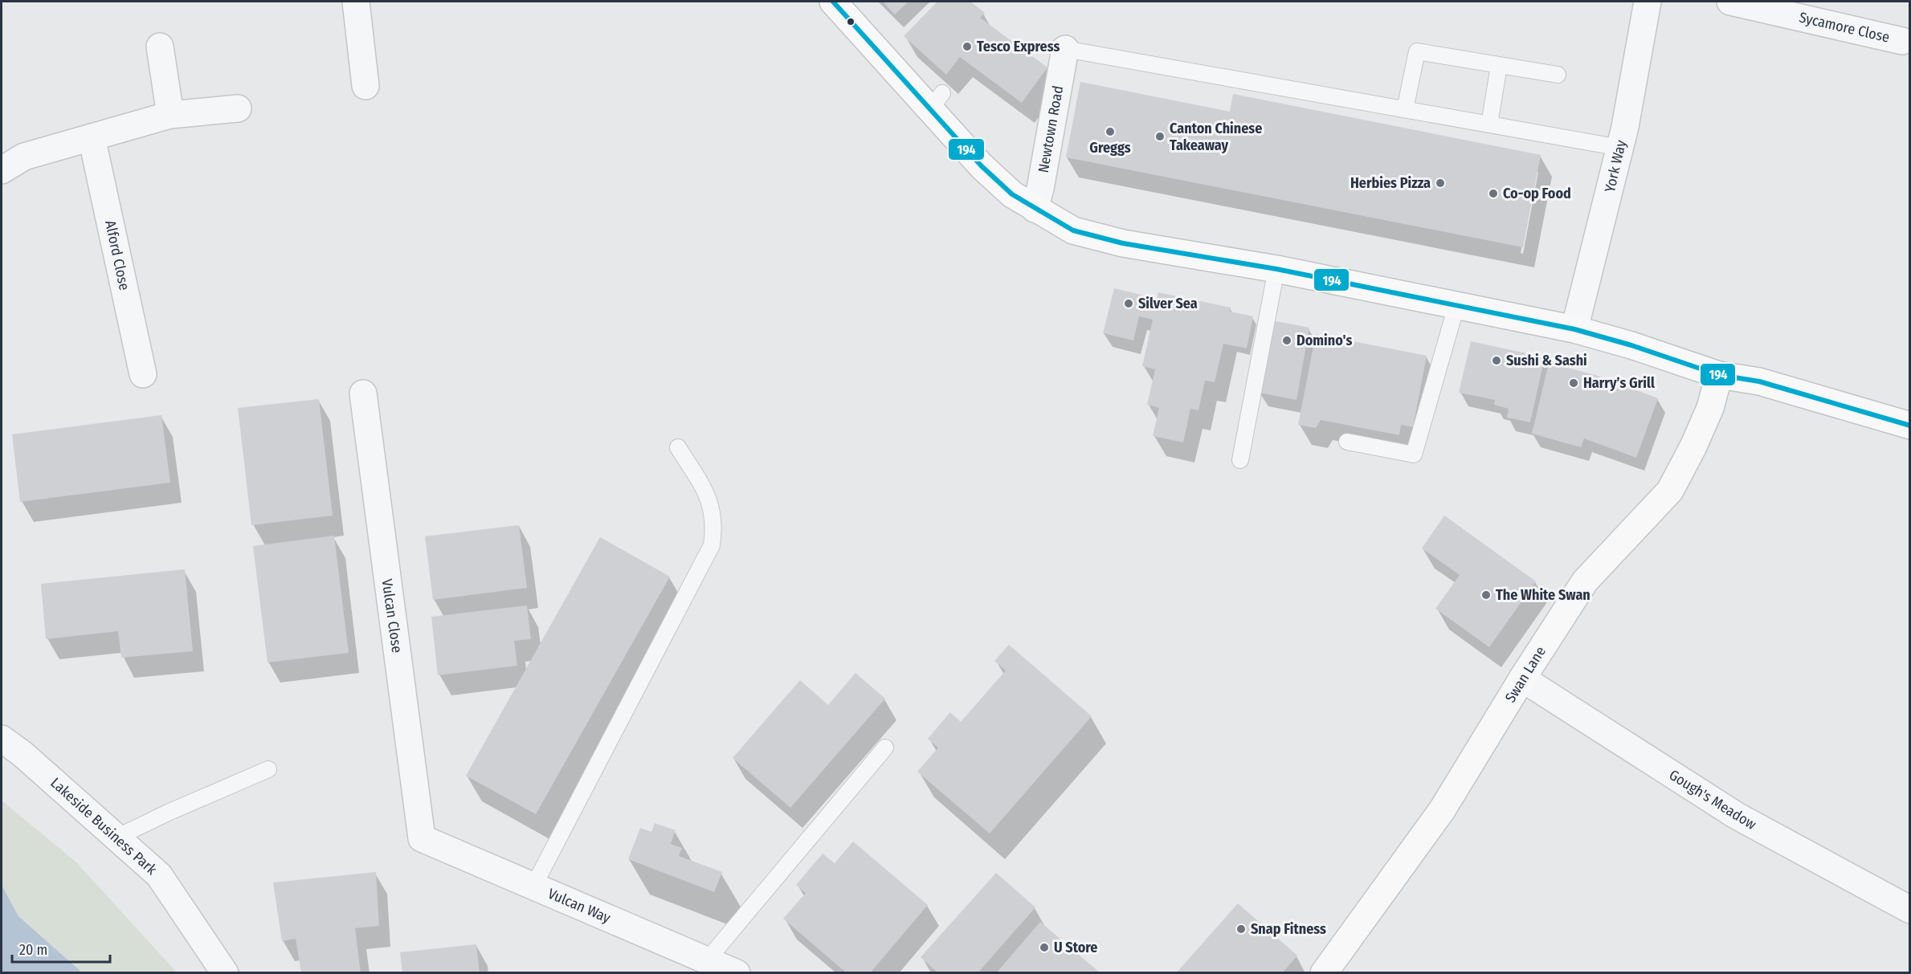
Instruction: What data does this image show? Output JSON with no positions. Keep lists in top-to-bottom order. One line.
{"streets":{"main road":["Swan Lane"],"street":["Sycamore Close","Newtown Road","York Way","Alford Close","Vulcan Close","Gough's Meadow","Lakeside Business Park","Vulcan Way"]},"crossings":[["Vulcan Close","Vulcan Way"],["Swan Lane","Gough's Meadow"]],"places":["Tesco Express","Greggs","Canton Chinese Takeaway","Herbies Pizza","Co-op Food","Silver Sea","Domino's","Sushi & Sashi","Harry’s Grill","The White Swan","Snap Fitness","U Store"],"lines":["transit line 194"],"scale_bar":"20 m"}
